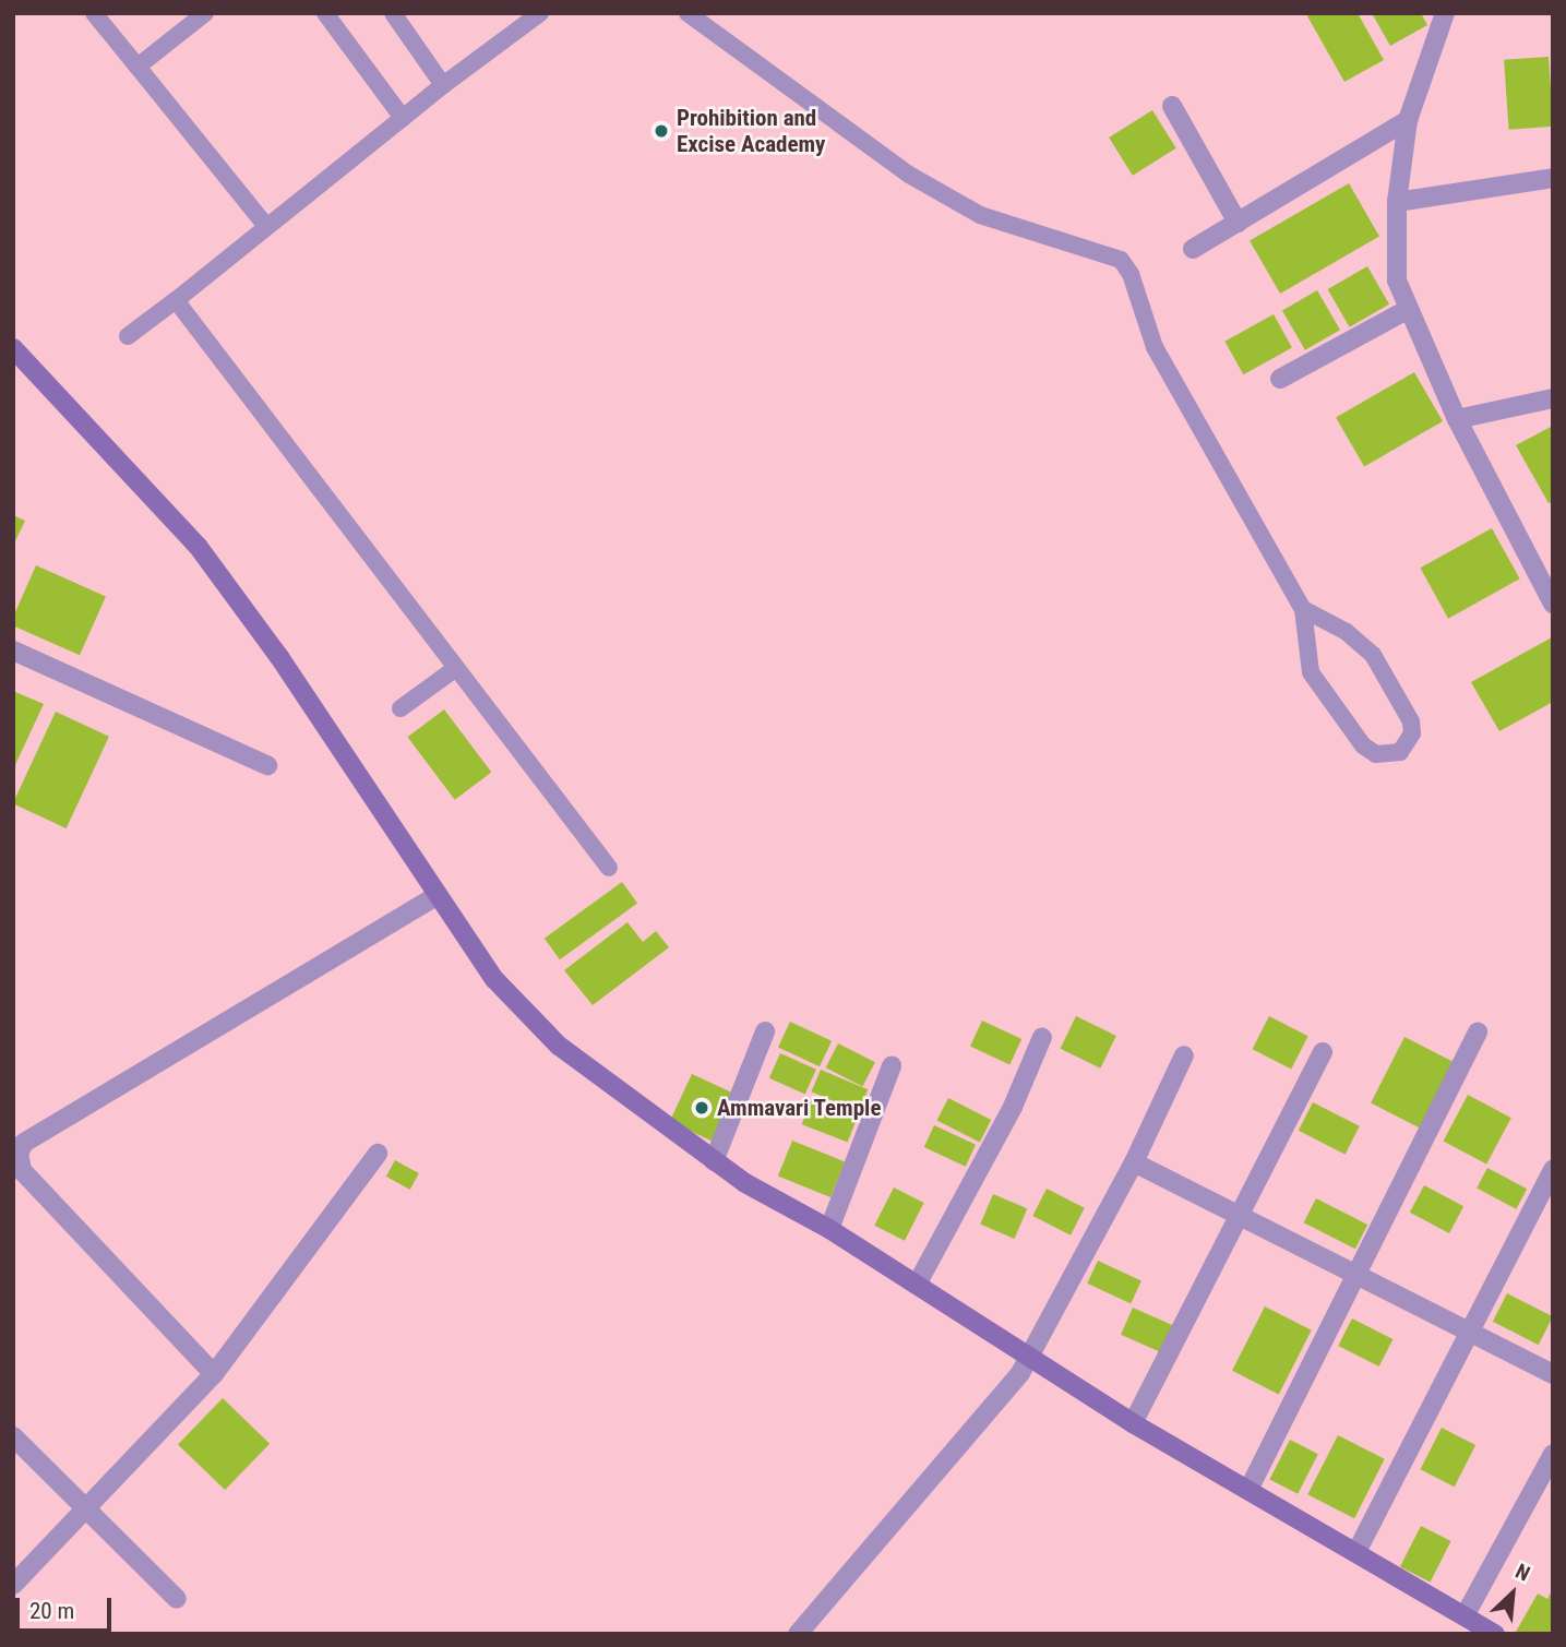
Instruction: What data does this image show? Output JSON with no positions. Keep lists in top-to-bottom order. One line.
{"places":["Prohibition and Excise Academy","Ammavari Temple"],"scale_bar":"20 m","north":"top right"}
